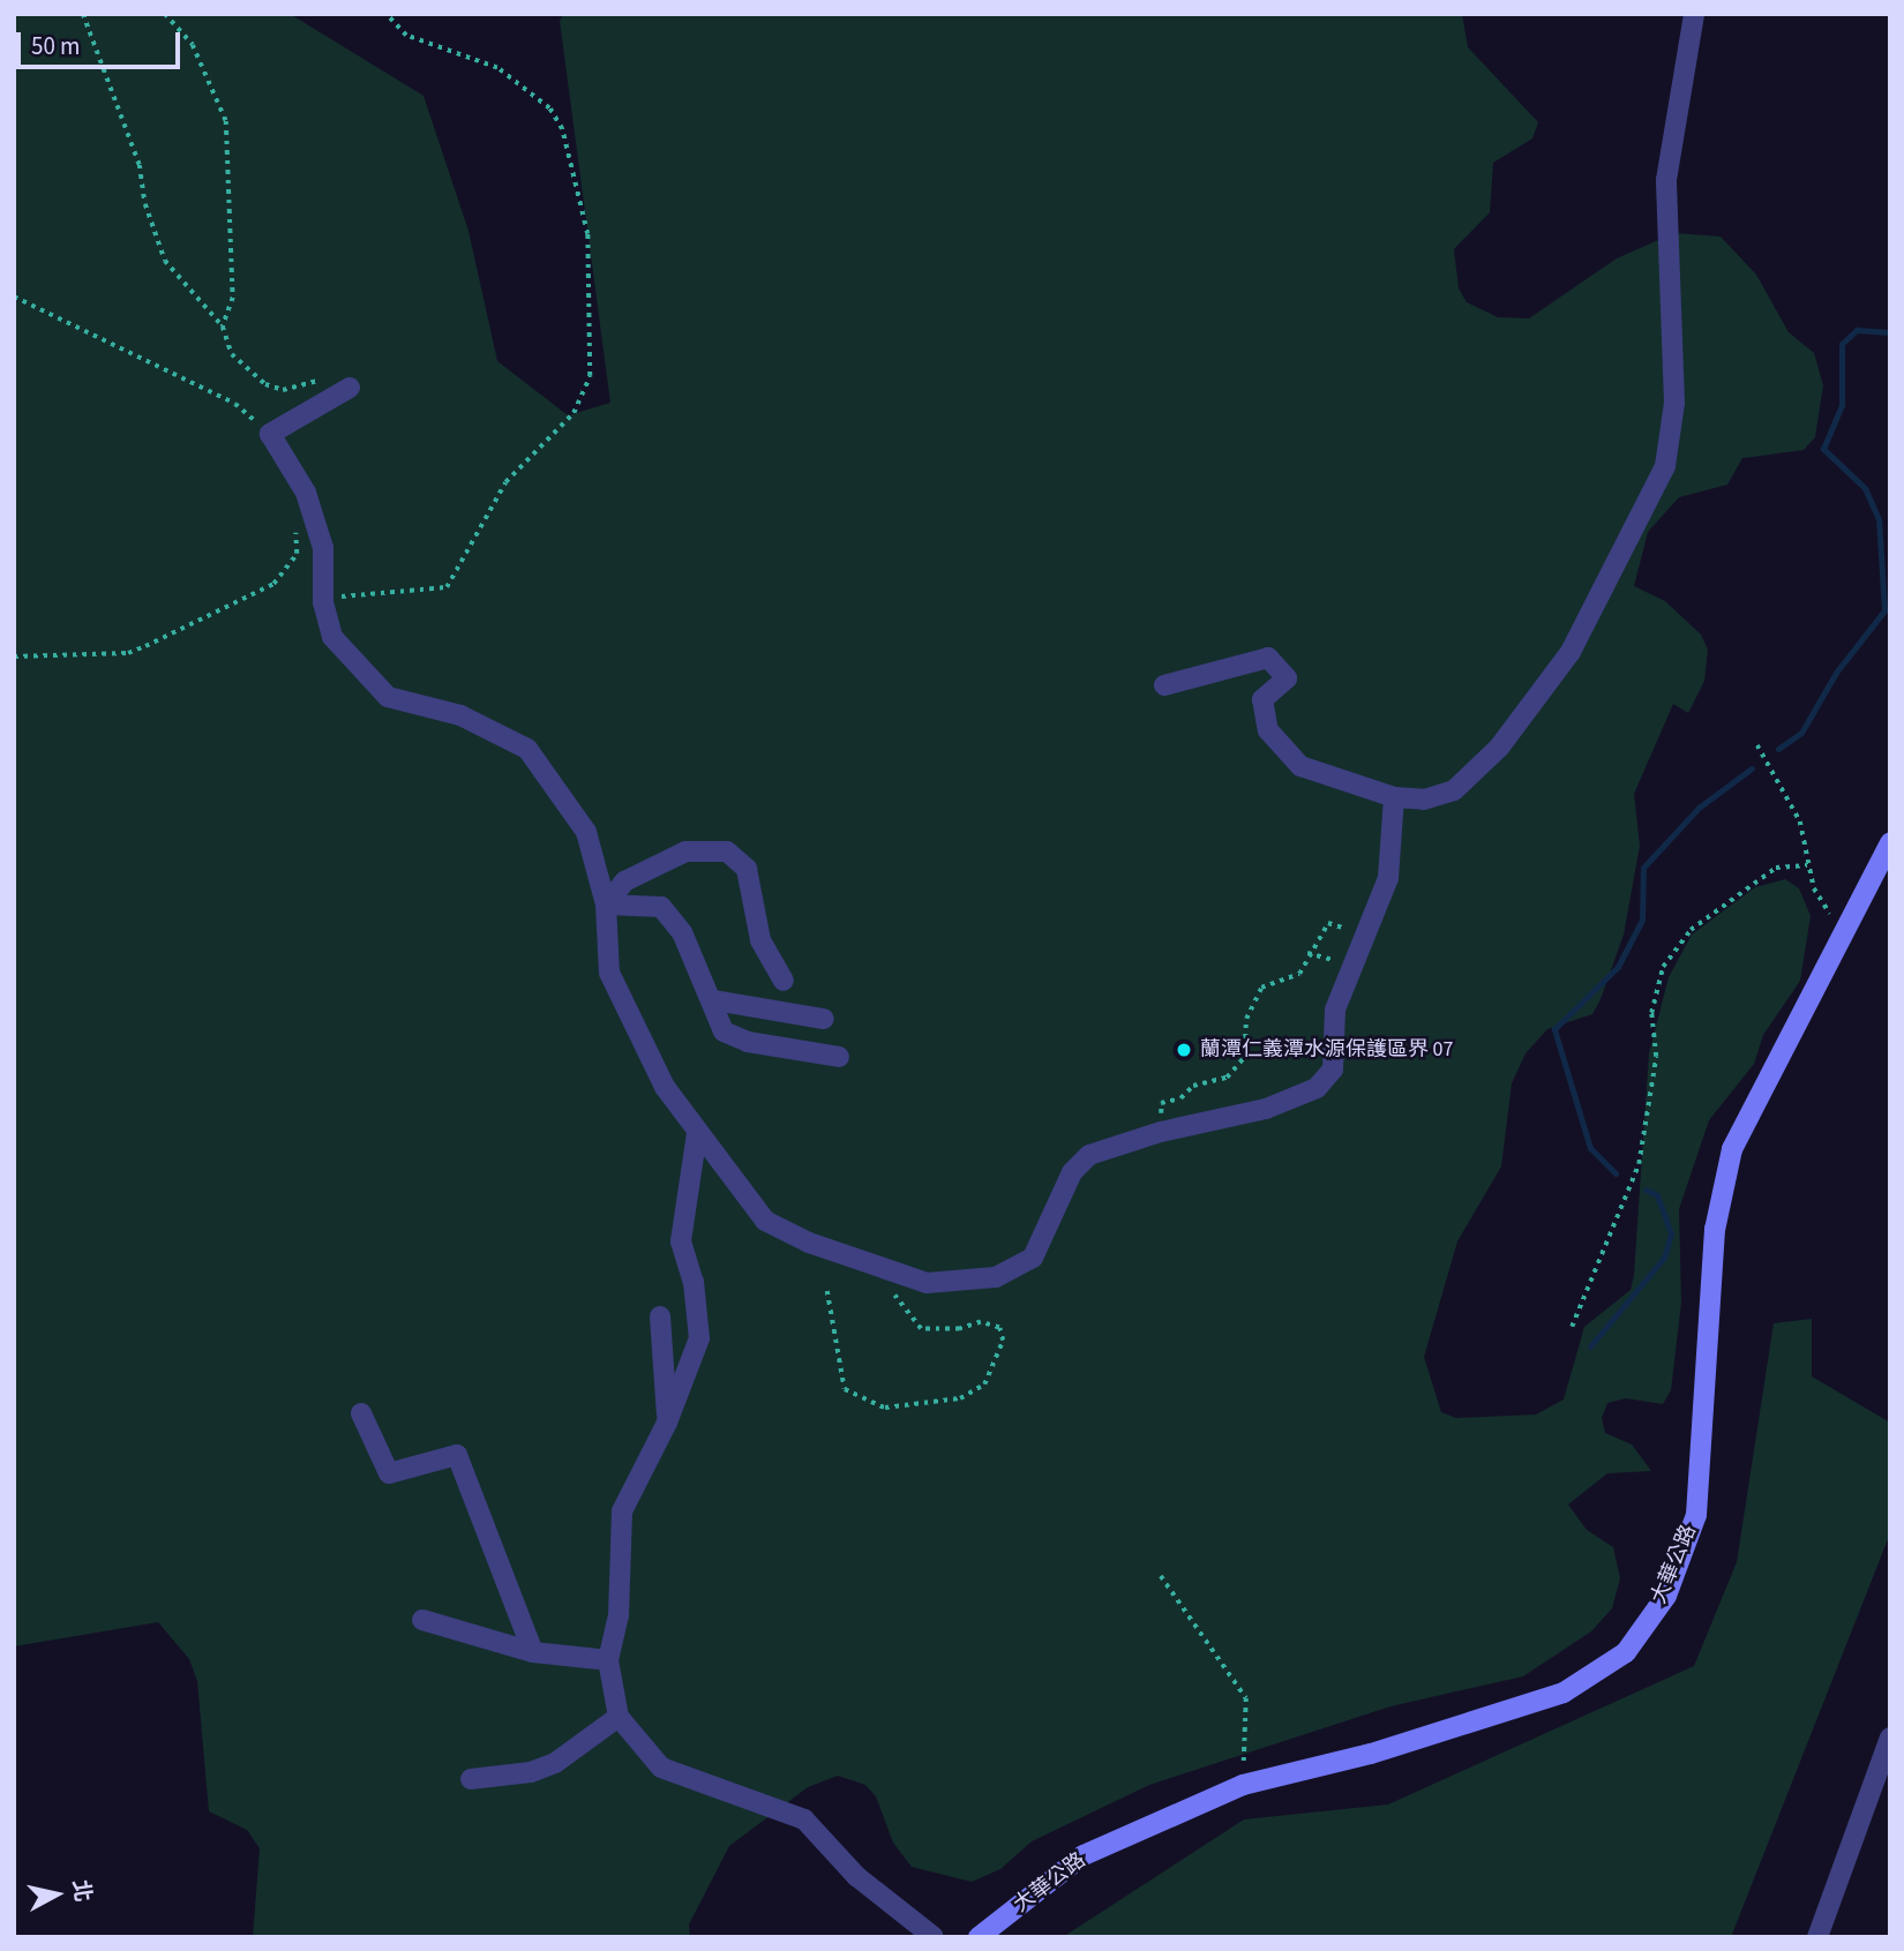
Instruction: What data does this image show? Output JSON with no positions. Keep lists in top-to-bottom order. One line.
{"streets":{"main road":["大華公路"]},"places":["蘭潭仁義潭水源保護區界 07"],"scale_bar":"50 m","north":"right"}
